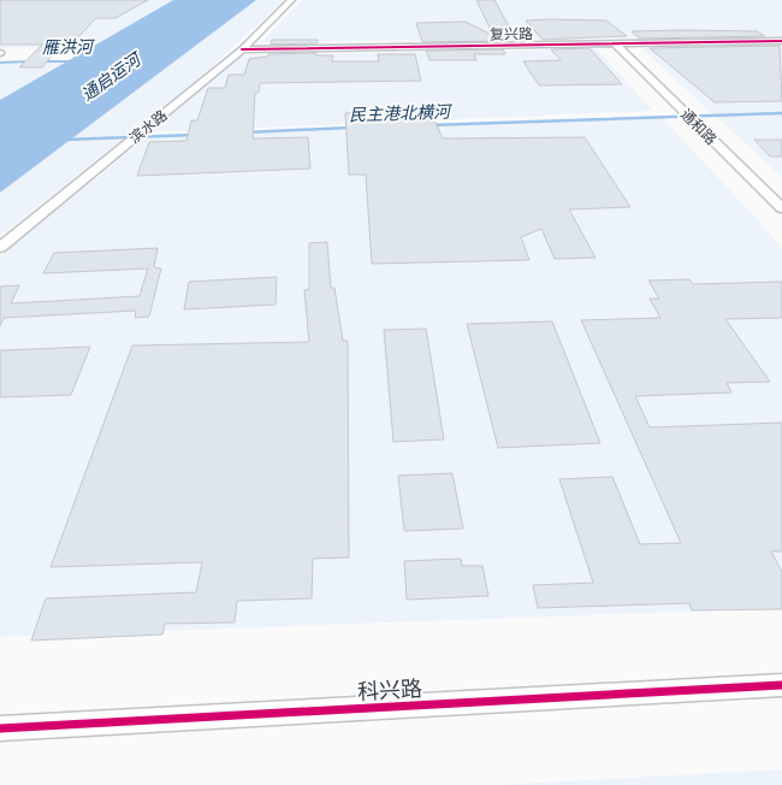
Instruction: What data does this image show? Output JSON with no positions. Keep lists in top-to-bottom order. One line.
{"streets":{"street":["复兴路","滨水路","通和路","科兴路"]},"crossings":[["复兴路","滨水路"],["复兴路","通和路"]],"water":["雁洪河","通启运河","民主港北横河"]}
